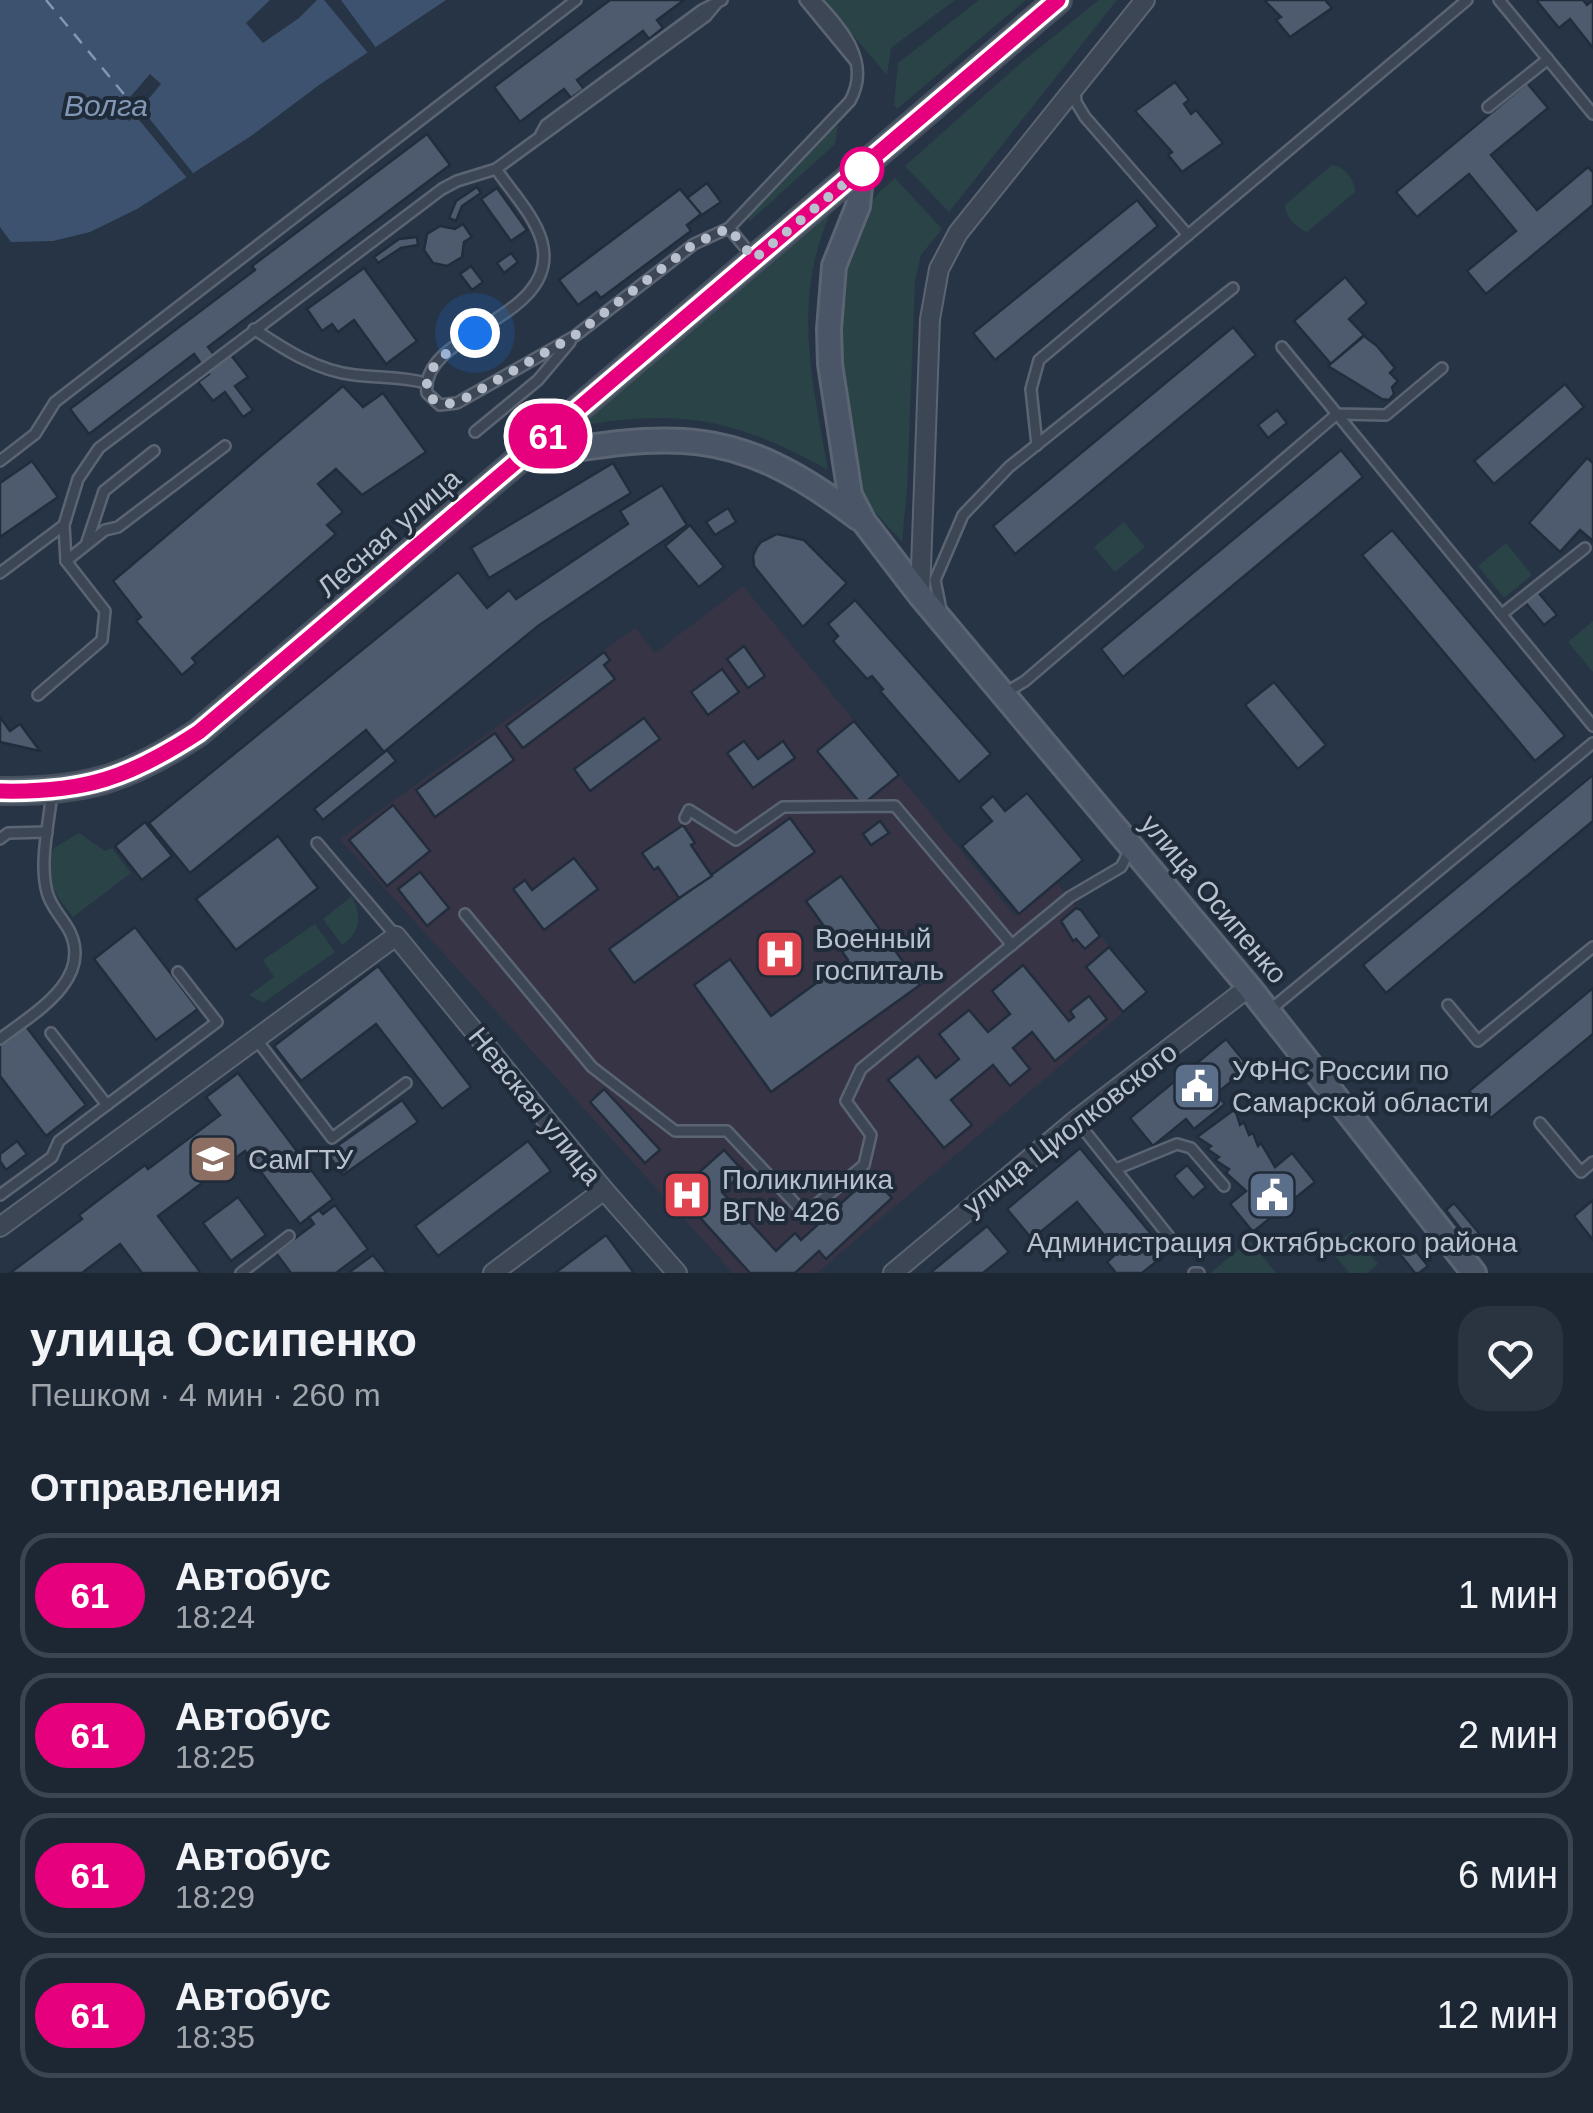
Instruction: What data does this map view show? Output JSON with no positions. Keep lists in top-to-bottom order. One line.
{"streets":{"main road":["Лесная улица","улица Осипенко"],"street":["Невская улица","улица Циолковского"]},"crossings":[["Лесная улица","улица Осипенко"],["улица Осипенко","улица Циолковского"]],"water":["Волга"],"places":{"hospital":["Военный госпиталь","Поликлиника ВГ№ 426"],"public building":["УФНС России по Самарской области","Администрация Октябрьского района"],"school or university":["СамГТУ"]},"lines":["bus line 61"],"page":{"on_map":"61","heading":[["улица Осипенко","Пешком · 4 мин · 260 m"],"Отправления"],"list":[{"mark":"61","name":"Автобус","note":"18:24","value":"1 мин"},{"mark":"61","name":"Автобус","note":"18:25","value":"2 мин"},{"mark":"61","name":"Автобус","note":"18:29","value":"6 мин"},{"mark":"61","name":"Автобус","note":"18:35","value":"12 мин"}]}}
